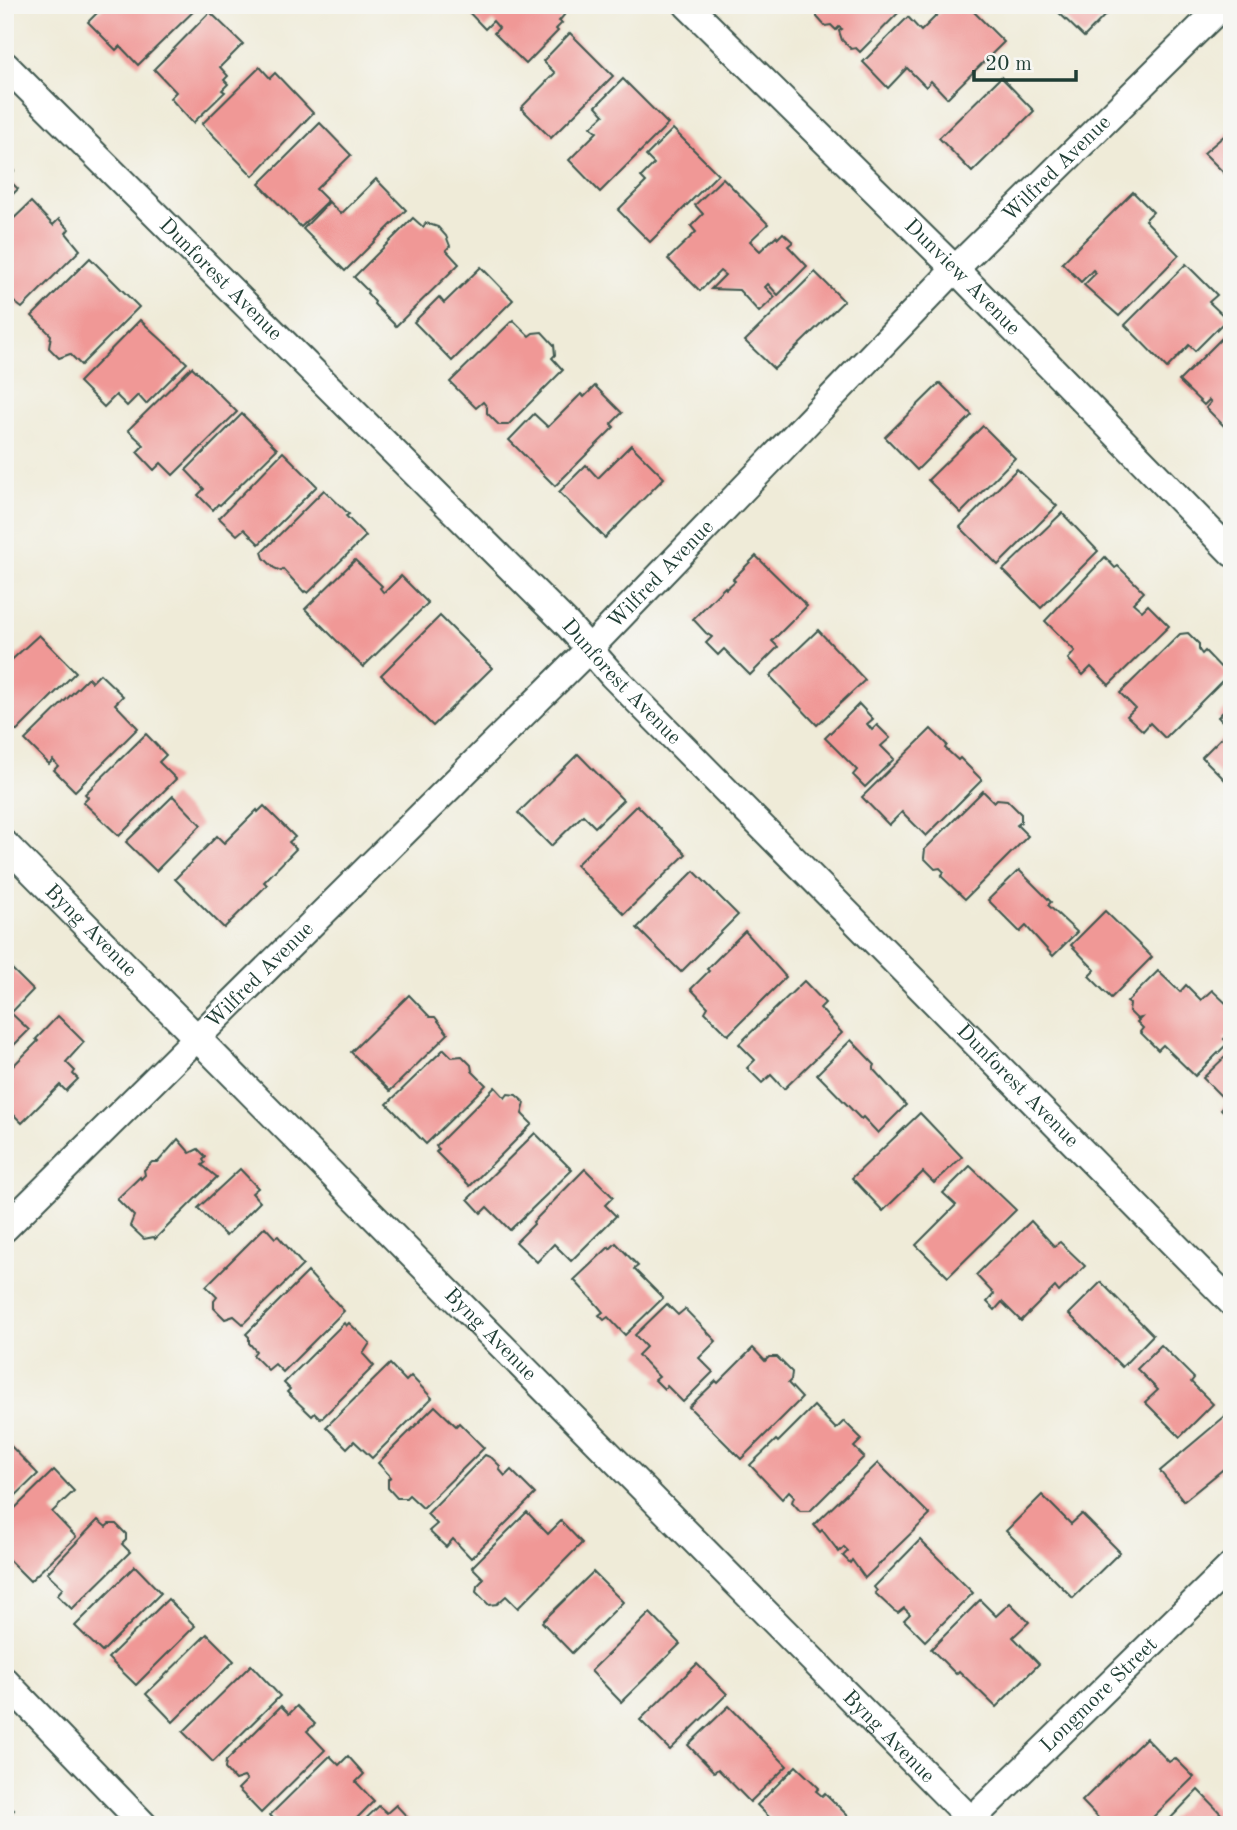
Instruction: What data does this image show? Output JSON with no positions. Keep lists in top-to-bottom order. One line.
{"streets":{"street":["Wilfred Avenue","Dunview Avenue","Dunforest Avenue","Byng Avenue","Longmore Street"]},"crossings":[["Wilfred Avenue","Dunview Avenue"],["Wilfred Avenue","Dunforest Avenue"],["Wilfred Avenue","Byng Avenue"],["Byng Avenue","Longmore Street"]],"scale_bar":"20 m"}
